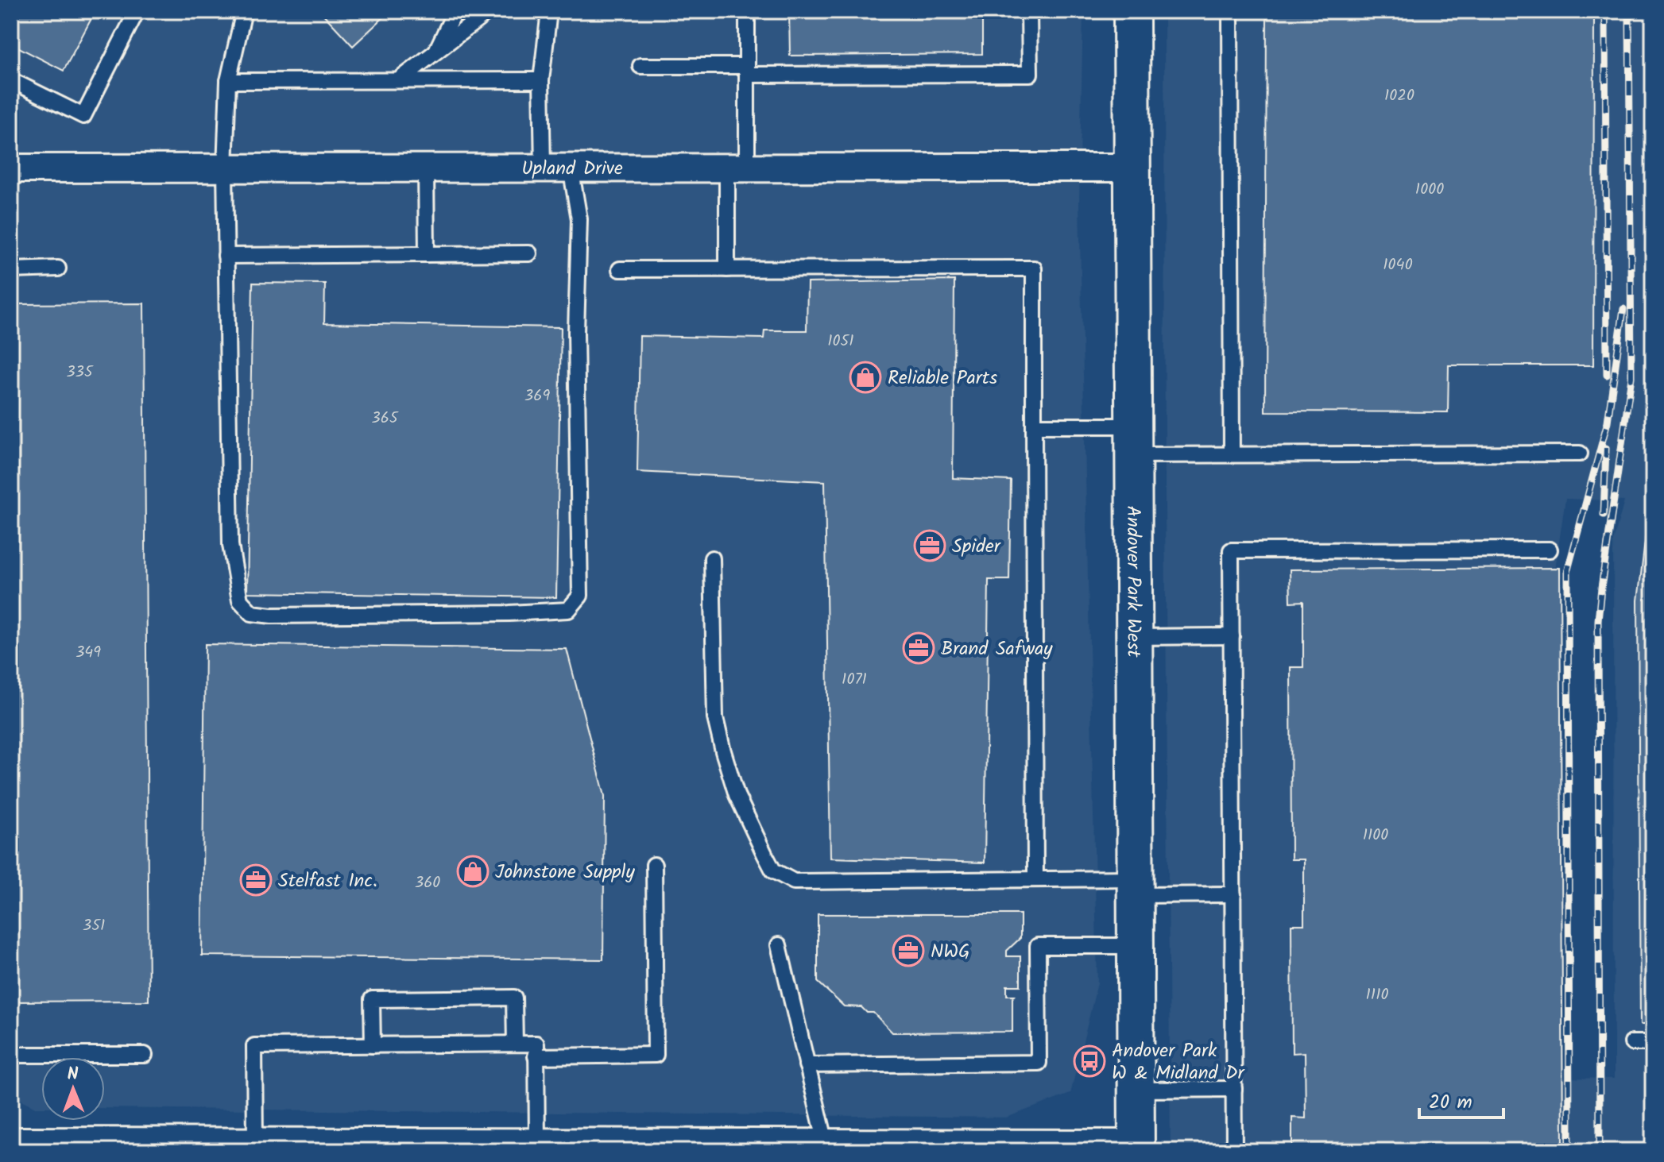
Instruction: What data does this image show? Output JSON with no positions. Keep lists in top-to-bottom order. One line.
{"streets":{"street":["Upland Drive","Andover Park West"]},"crossings":[["Upland Drive","Andover Park West"]],"places":{"shop":["Reliable Parts","Johnstone Supply"],"office":["Spider","Brand Safway","Stelfast Inc.","NWG"],"bus stop":["Andover Park W & Midland Dr"]},"house_numbers":["1020","1000","1040","1051","335","369","365","349","1071","1100","360","351","1110"],"scale_bar":"20 m","north":"top"}
